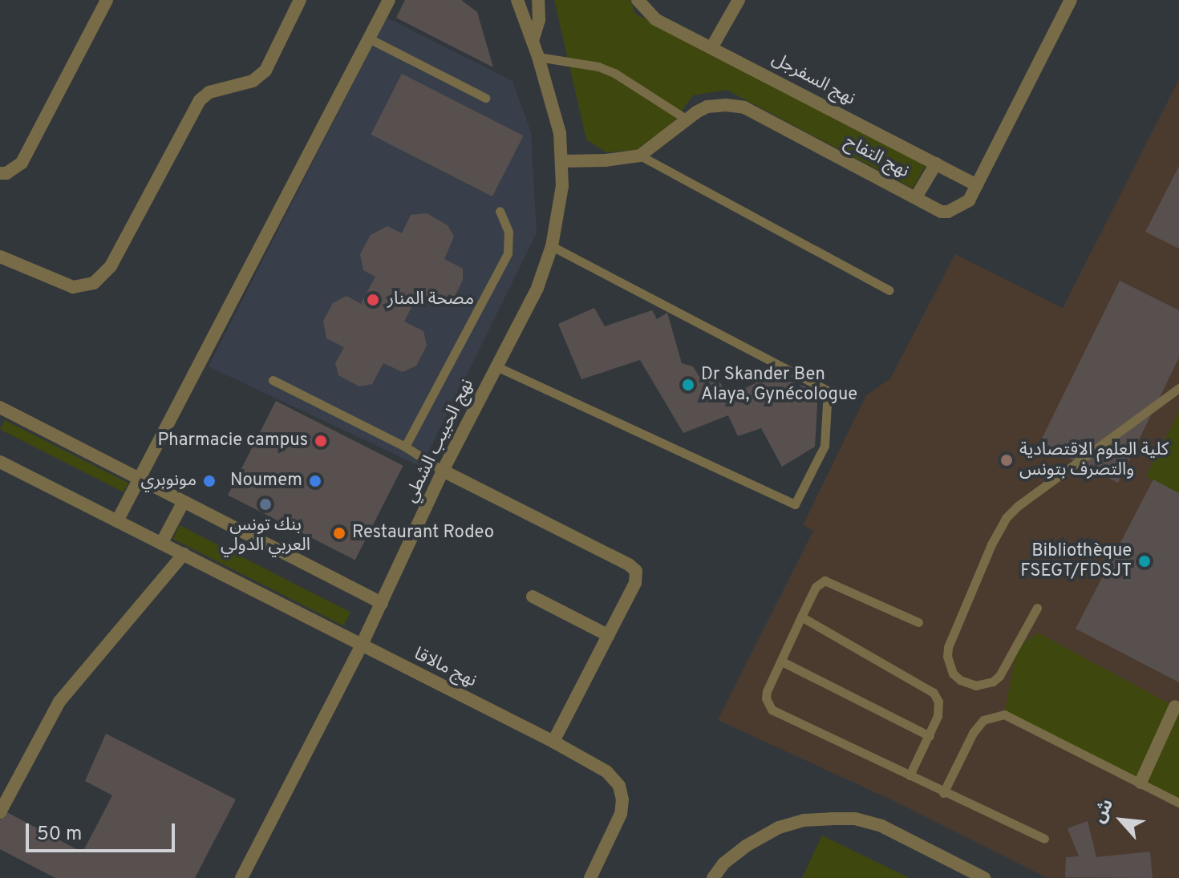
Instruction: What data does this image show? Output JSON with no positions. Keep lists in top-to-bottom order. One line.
{"streets":{"street":["نهج السفرجل","نهج التفاح","نهج الحبيب الشطي","نهج مالاقا"]},"crossings":[["نهج السفرجل","نهج التفاح"],["نهج التفاح","نهج الحبيب الشطي"],["نهج الحبيب الشطي","نهج مالاقا"]],"places":["مصحة المنار","Dr Skander Ben Alaya, Gynécologue","Pharmacie campus","كلية العلوم الاقتصادية والتصرف بتونس","مونوبري","Noumem","بنك تونس العربي الدولي","Restaurant Rodeo","Bibliothèque FSEGT/FDSJT"],"scale_bar":"50 m","north":"top left"}
